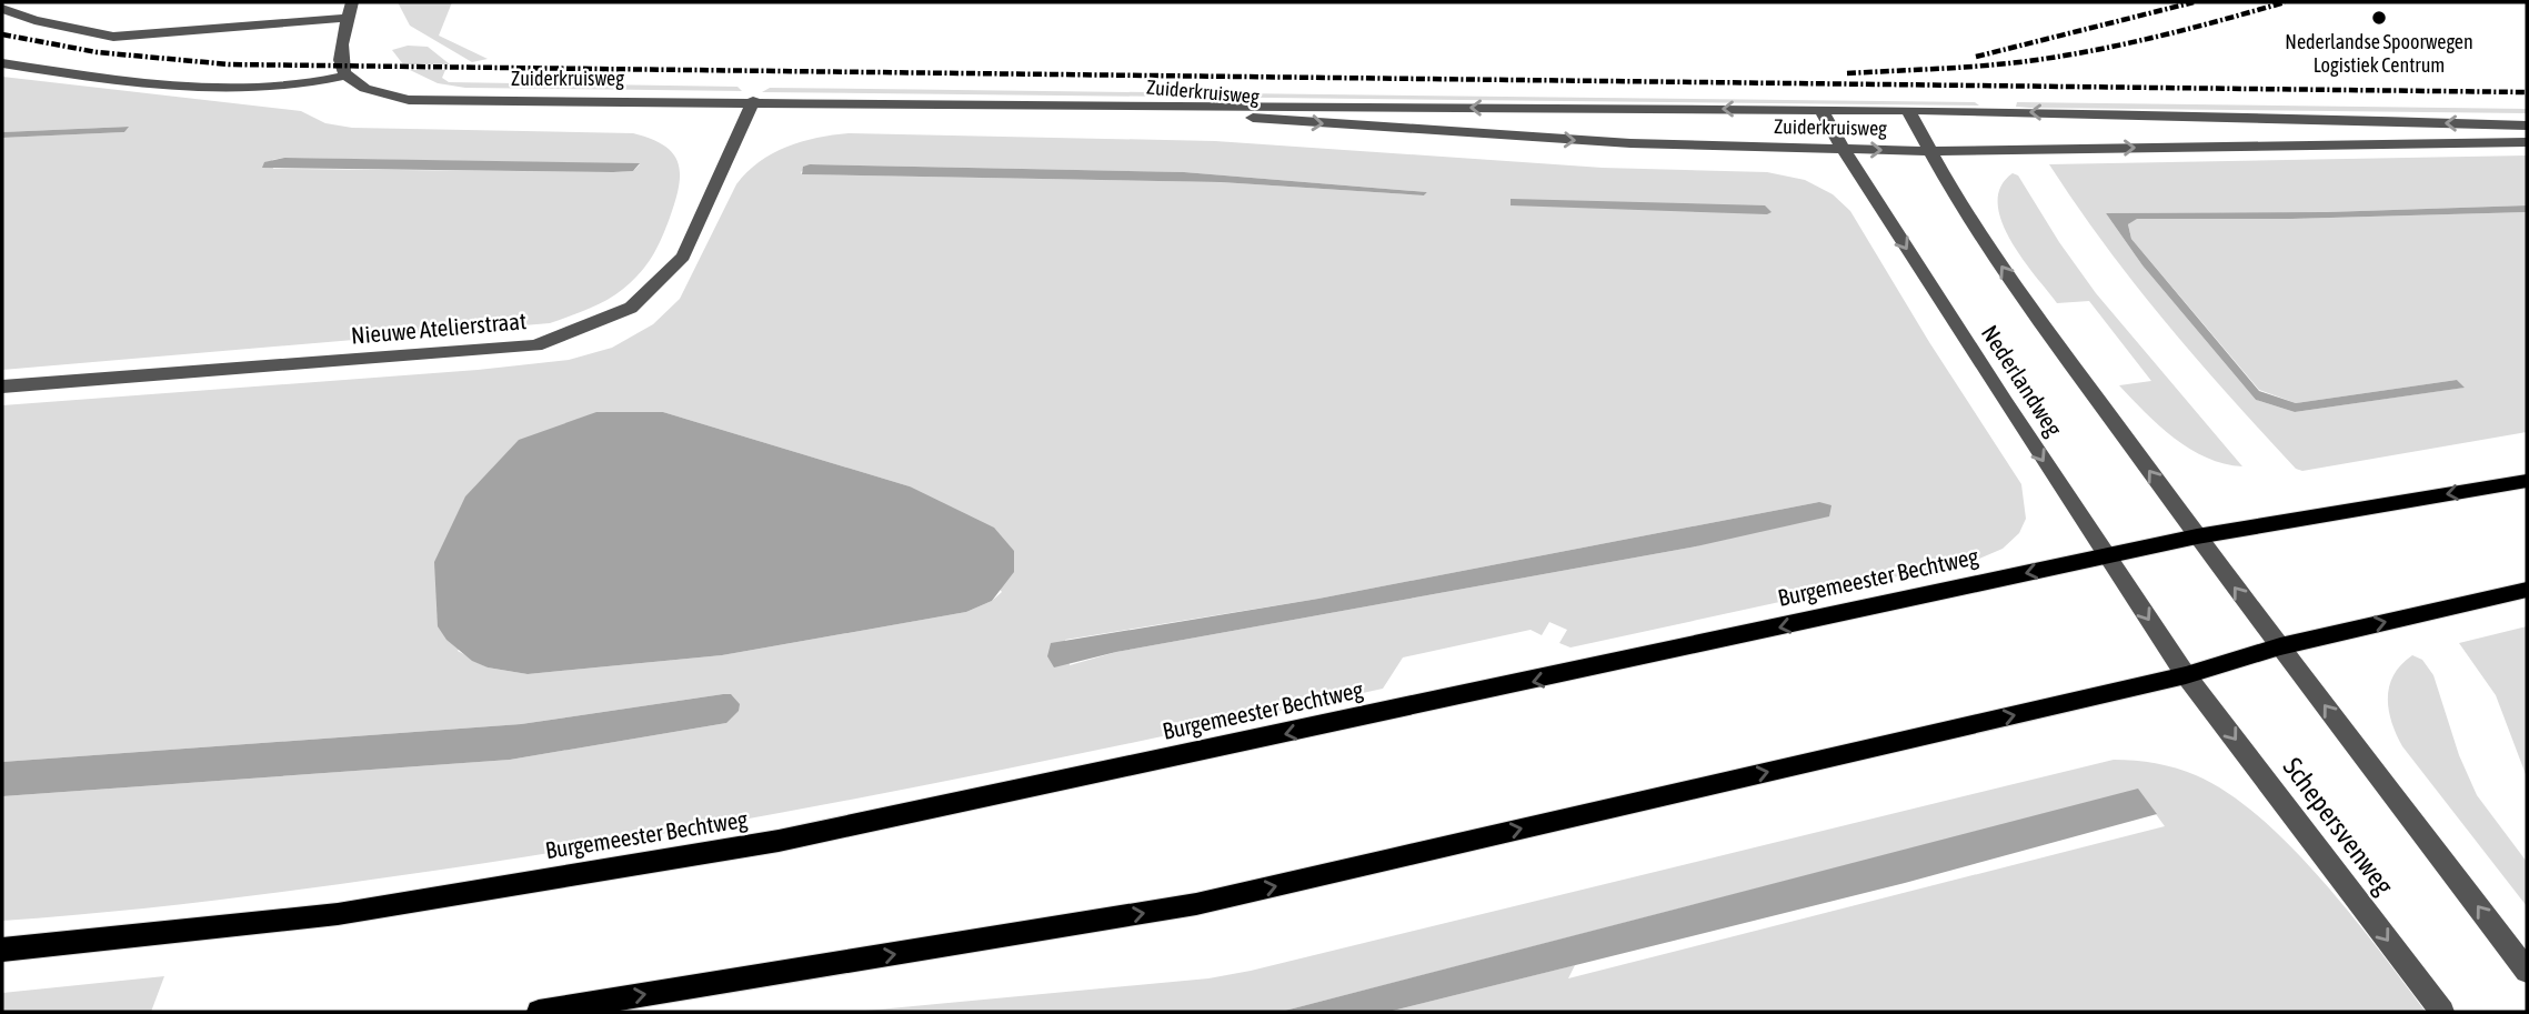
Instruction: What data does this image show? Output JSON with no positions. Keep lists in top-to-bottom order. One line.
{"streets":{"main road":["Burgemeester Bechtweg"],"street":["Zuiderkruisweg","Nieuwe Atelierstraat","Nederlandweg","Schepersvenweg"]},"crossings":[["Zuiderkruisweg","Nieuwe Atelierstraat"],["Zuiderkruisweg","Nederlandweg"],["Nederlandweg","Burgemeester Bechtweg"],["Nederlandweg","Schepersvenweg"]],"places":["Nederlandse Spoorwegen Logistiek Centrum"]}
